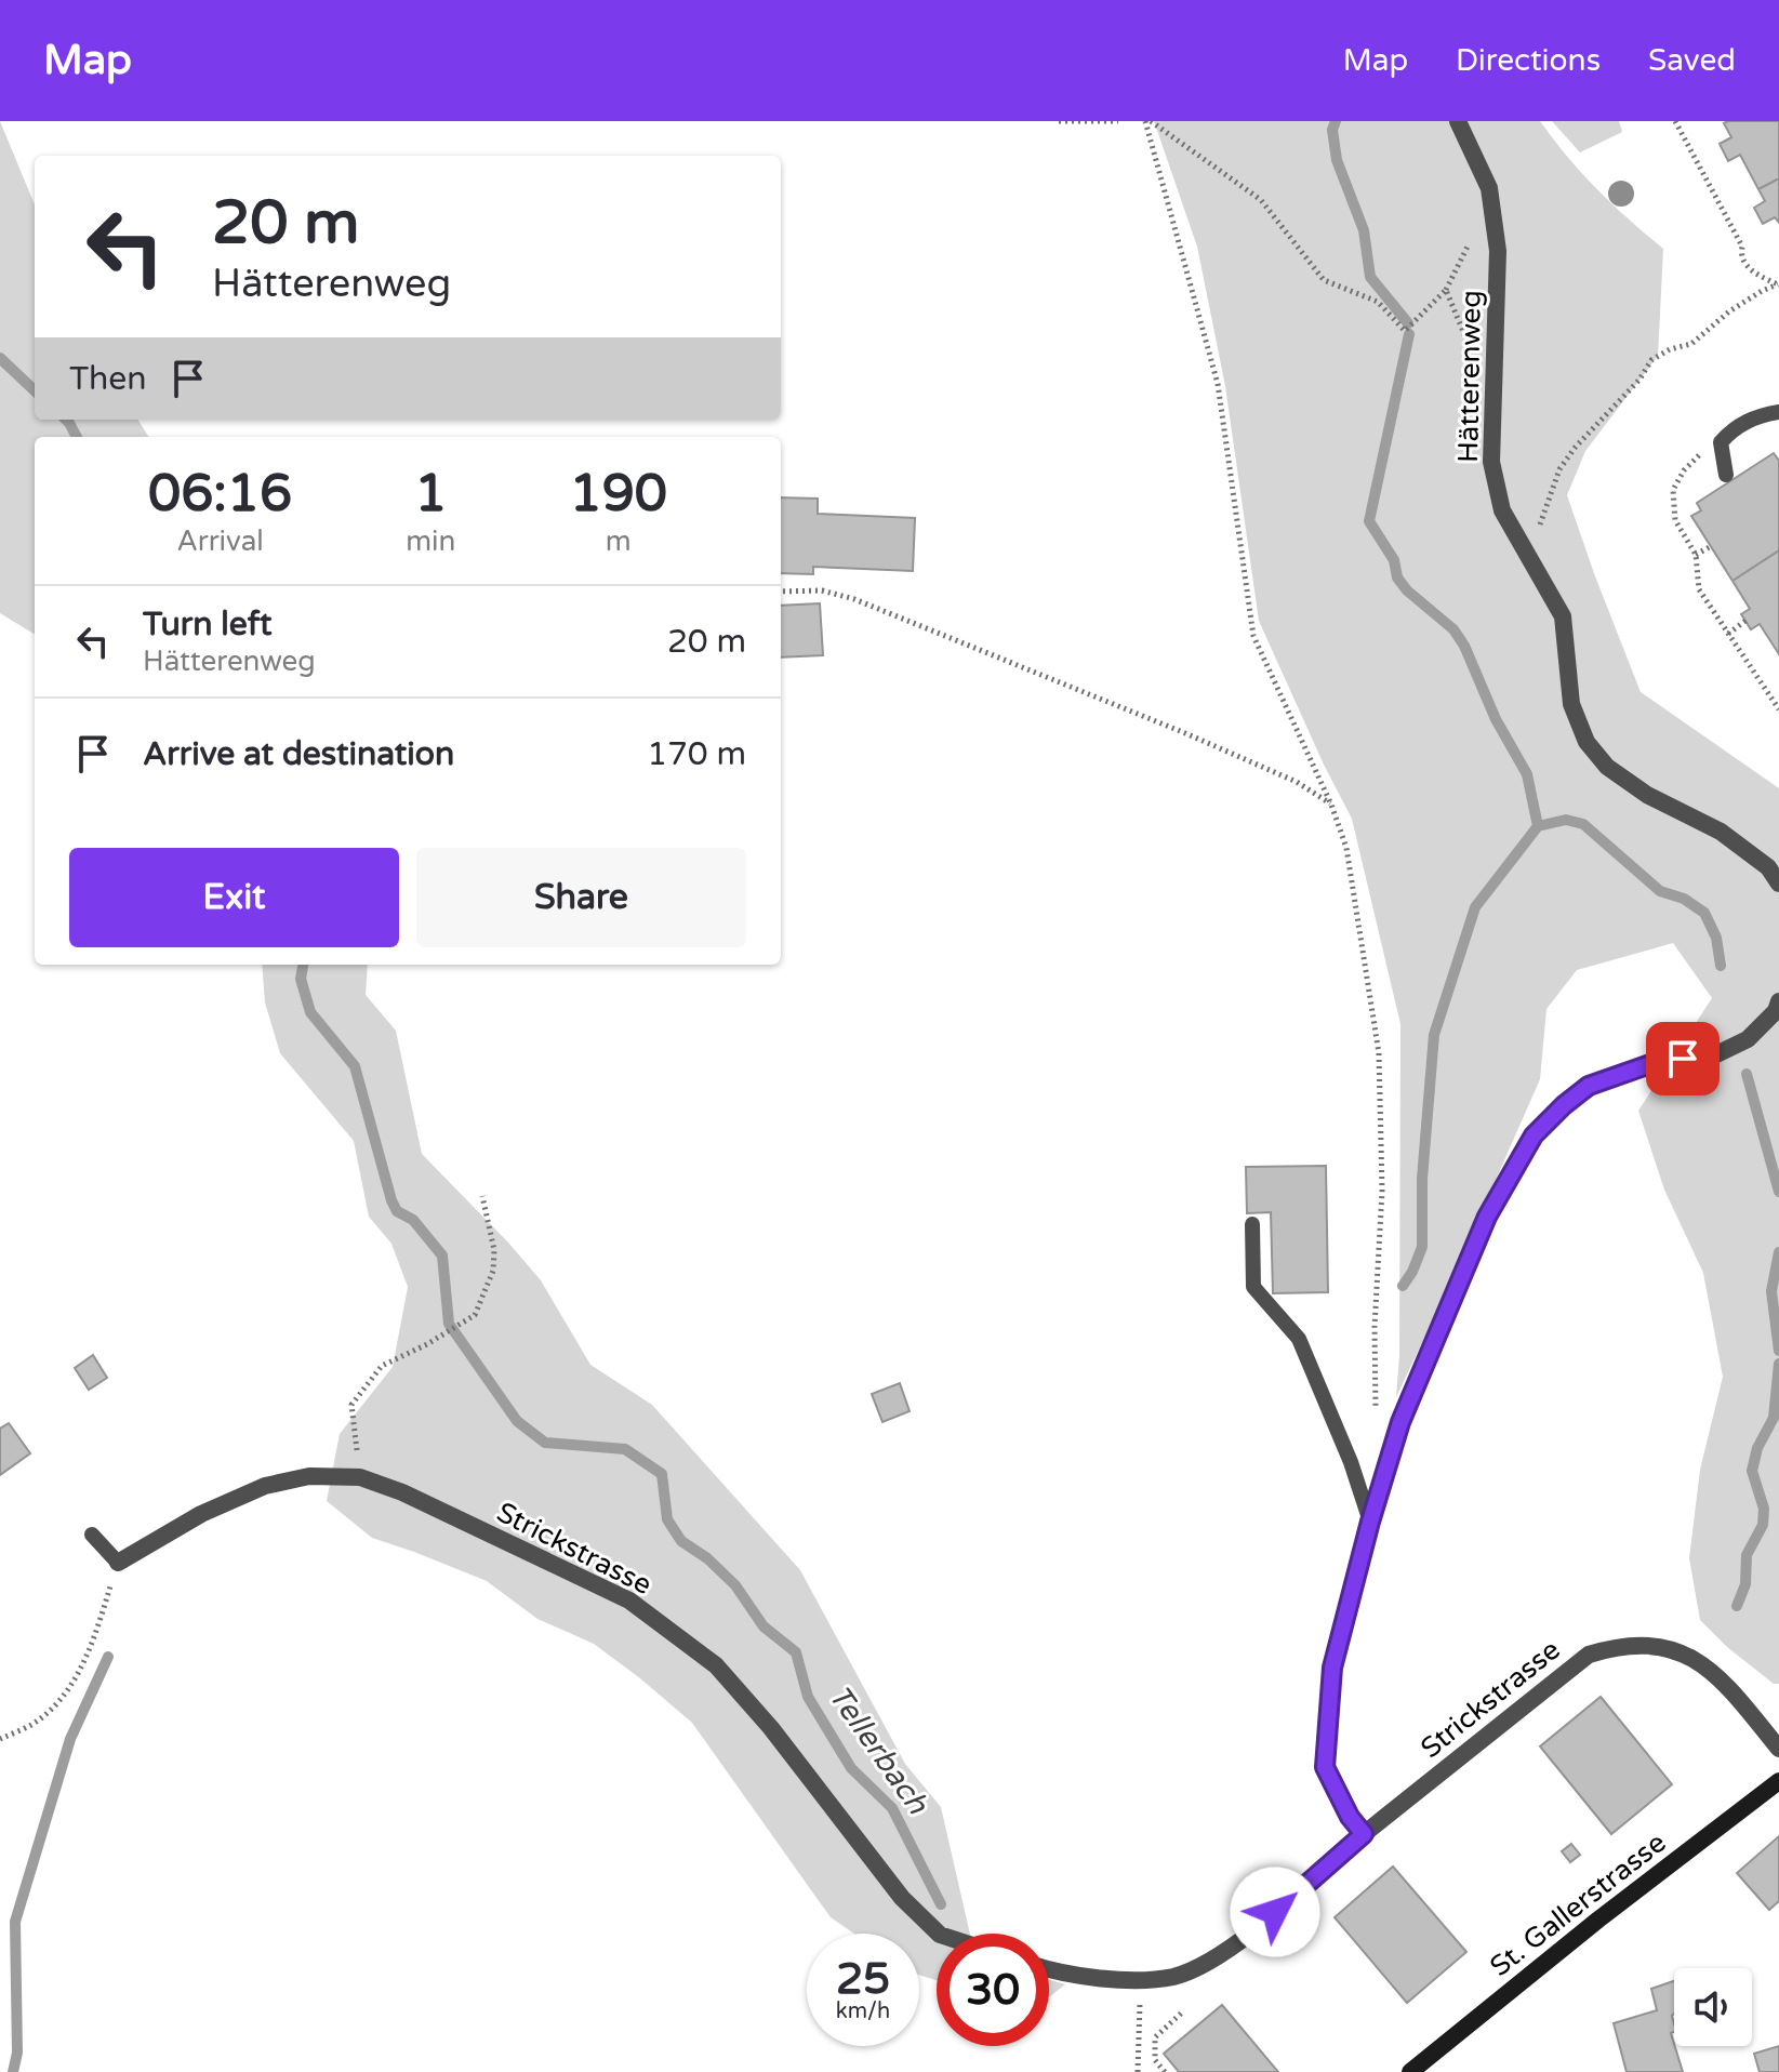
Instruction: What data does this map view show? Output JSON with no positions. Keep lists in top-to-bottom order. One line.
{"streets":{"street":["Hätterenweg","Strickstrasse","St. Gallerstrasse"]},"water":["Tellerbach"],"page":{"header":"Map","nav":["Map","Directions","Saved"],"turn":["20 m","Hätterenweg"],"then":"Then","eta":["06:16","Arrival","1","min","190","m"],"list":[{"name":"Turn left","note":"Hätterenweg","value":"20 m"},{"name":"Arrive at destination","value":"170 m"}],"buttons":["Exit","Share"],"speed":"25 km/h","limit":"30"}}
